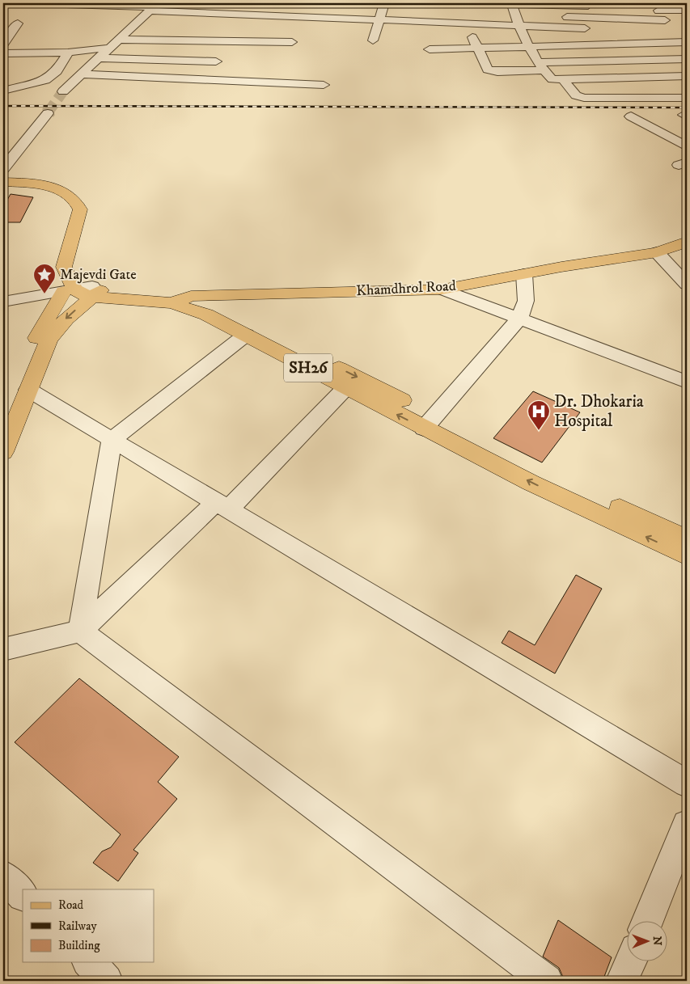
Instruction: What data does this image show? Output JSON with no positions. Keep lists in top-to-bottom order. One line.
{"streets":{"main road":["Khamdhrol Road","SH26"]},"crossings":[["Khamdhrol Road","SH26"]],"places":{"place":["Majevdi Gate"],"hospital":["Dr. Dhokaria Hospital"]},"legend":["Road","Railway","Building"],"north":"right"}
